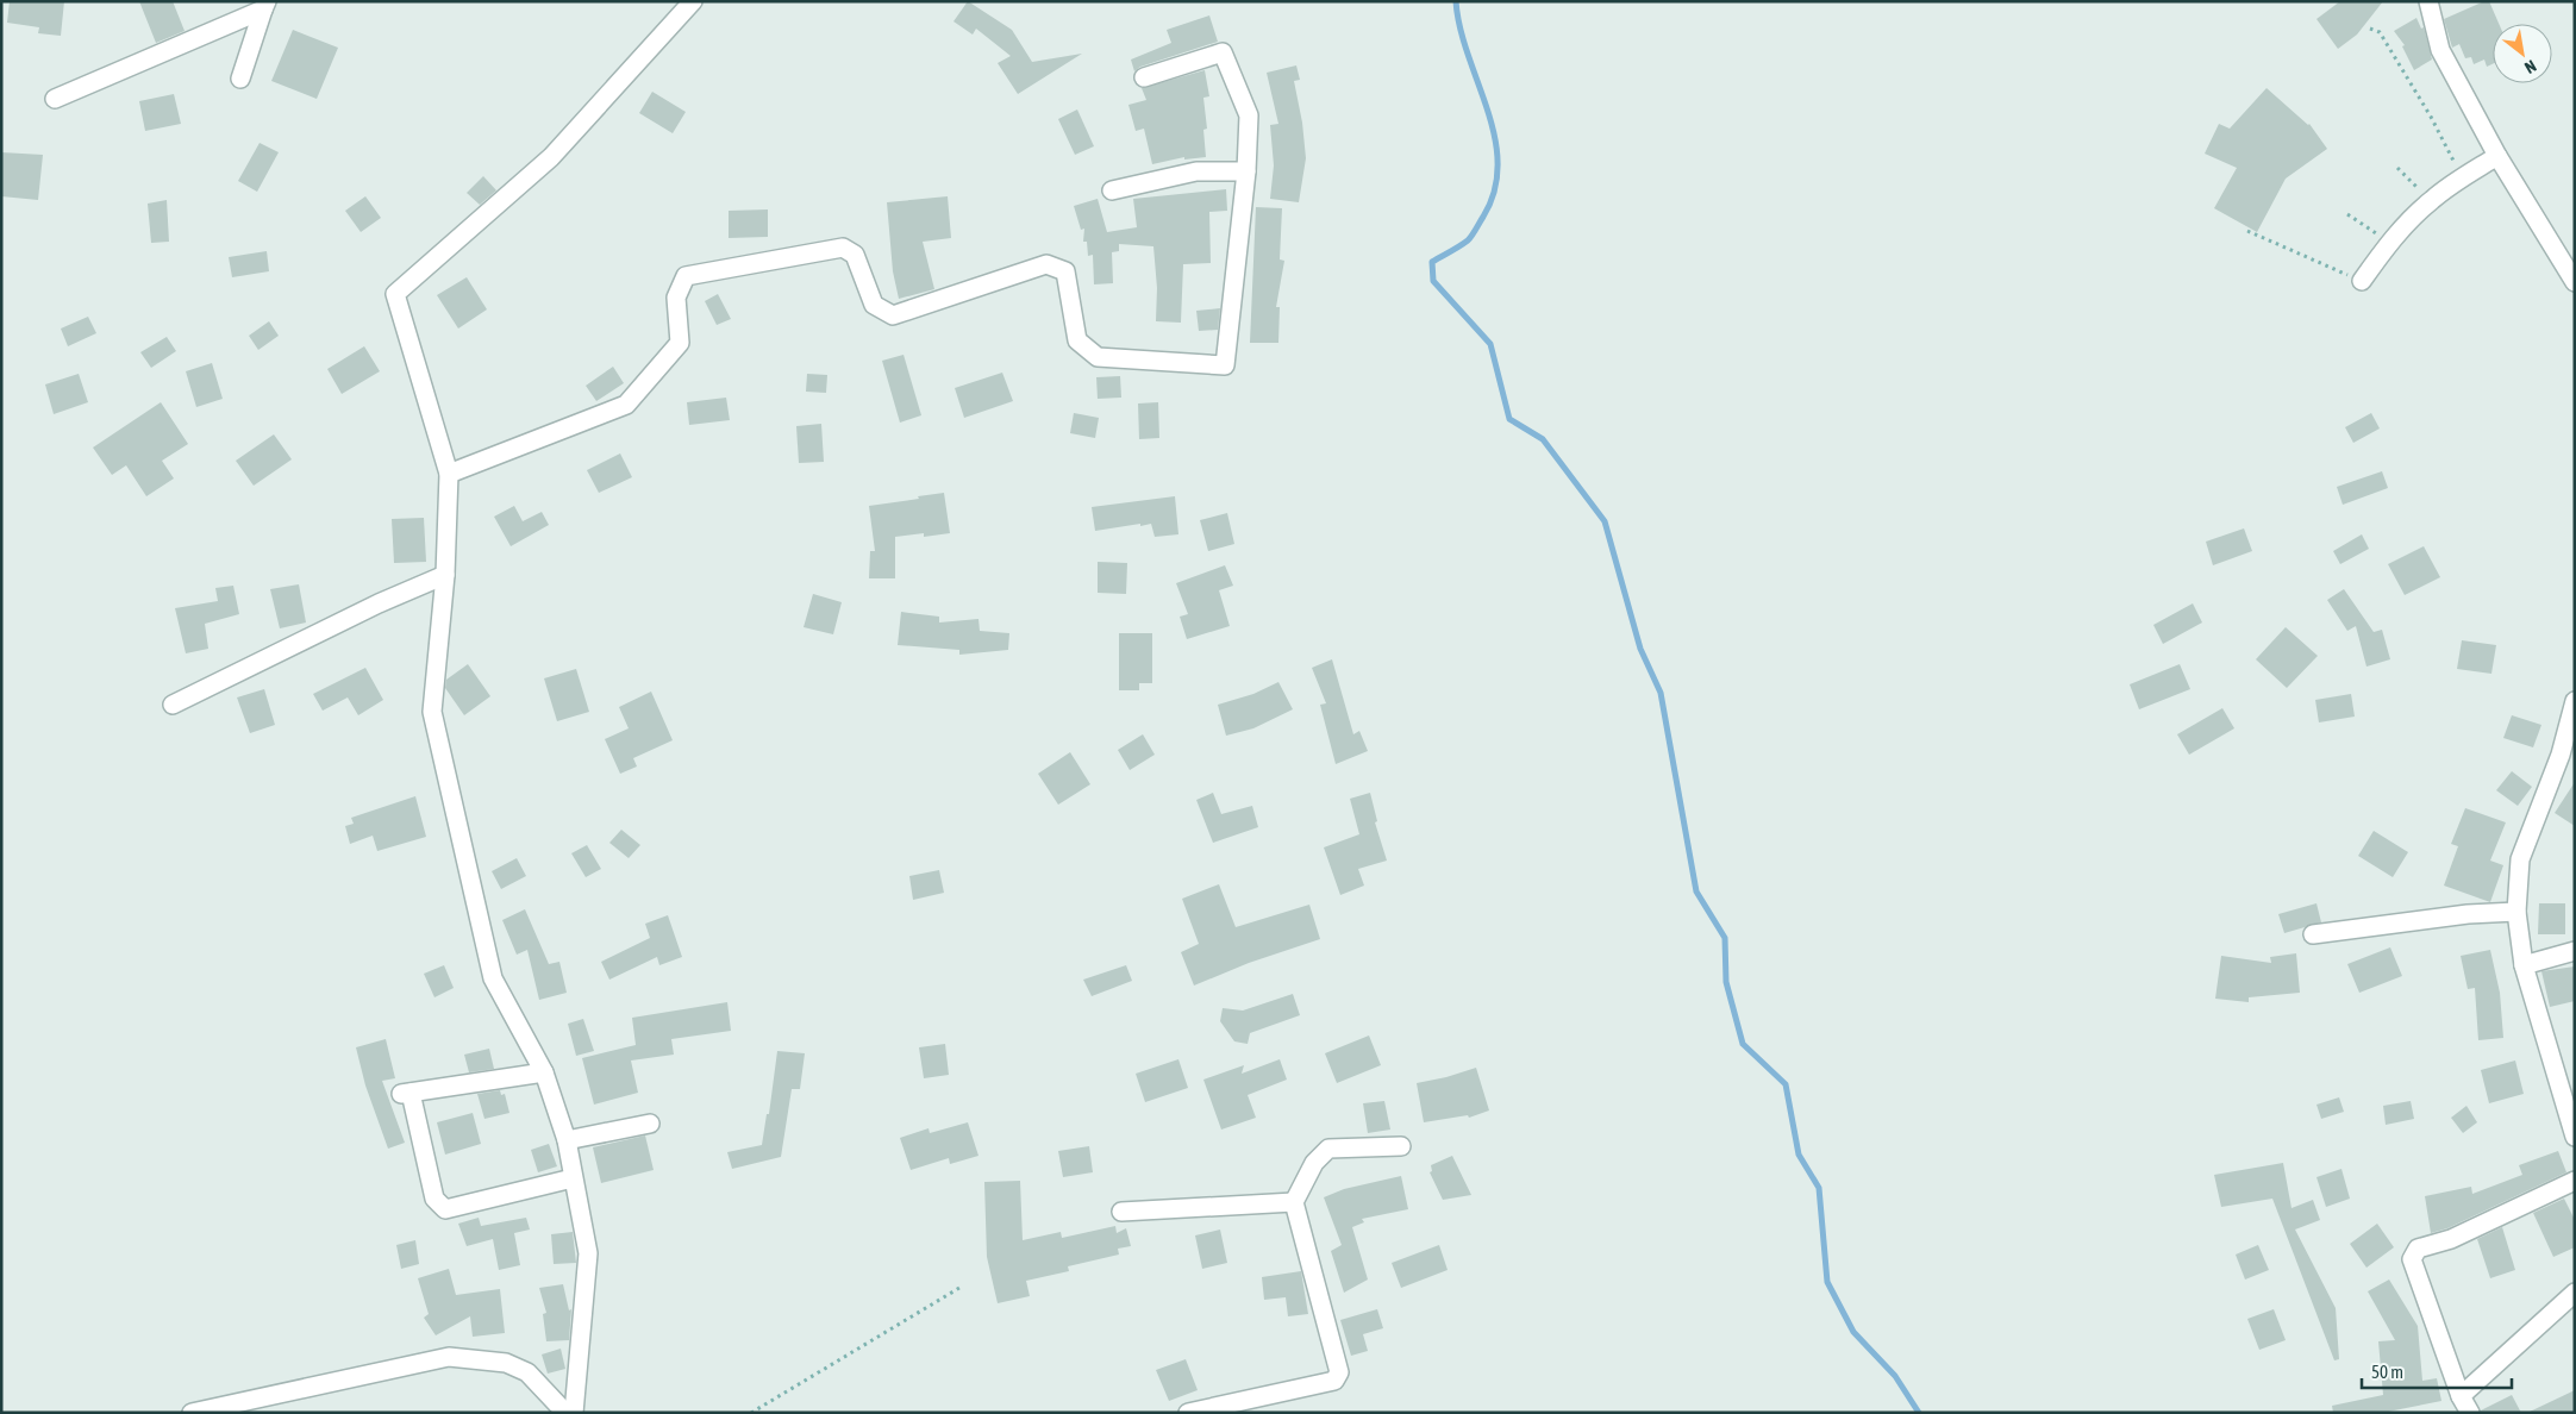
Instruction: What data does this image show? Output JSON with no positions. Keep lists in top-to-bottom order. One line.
{"scale_bar":"50 m","north":"bottom right"}
